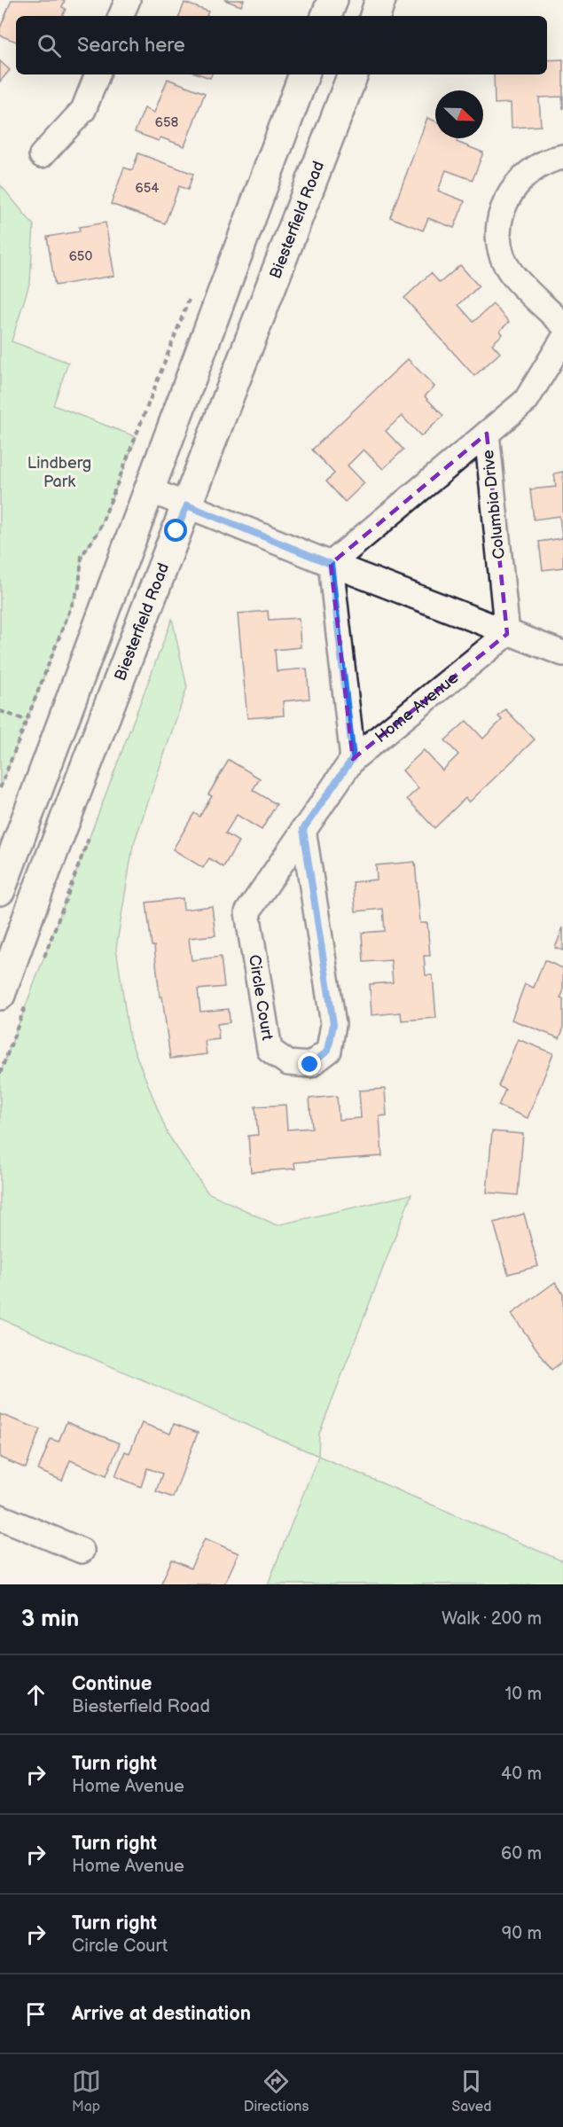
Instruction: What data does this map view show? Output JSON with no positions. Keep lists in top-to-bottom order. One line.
{"streets":{"street":["Biesterfield Road","Columbia Drive","Home Avenue","Circle Court"]},"crossings":[["Columbia Drive","Home Avenue"],["Home Avenue","Circle Court"]],"parks":["Lindberg Park"],"house_numbers":["658","654","650"],"north":"bottom right","page":{"search":"Search here","heading":["3 min","Walk · 200 m"],"list":[["Continue","Biesterfield Road","10 m"],["Turn right","Home Avenue","40 m"],["Turn right","Home Avenue","60 m"],["Turn right","Circle Court","90 m"],"Arrive at destination"],"nav":["Map","Directions","Saved"]}}
